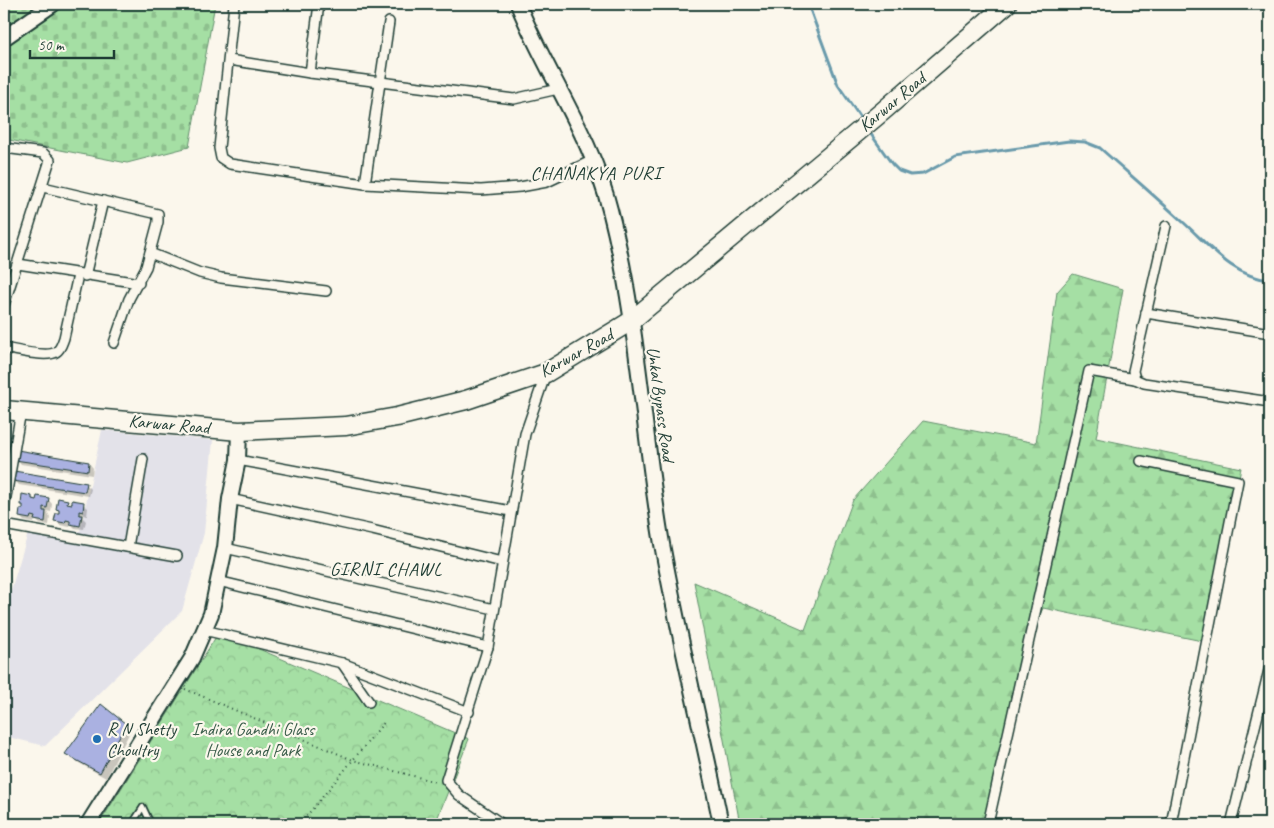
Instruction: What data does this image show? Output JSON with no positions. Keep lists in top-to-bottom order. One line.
{"streets":{"highway":["Karwar Road"],"main road":["Unkal Bypass Road"]},"crossings":[["Karwar Road","Unkal Bypass Road"]],"districts":["CHANAKYA PURI","GIRNI CHAWL"],"parks":["Indira Gandhi Glass House and Park"],"places":["R N Shetty Choultry"],"scale_bar":"50 m"}
